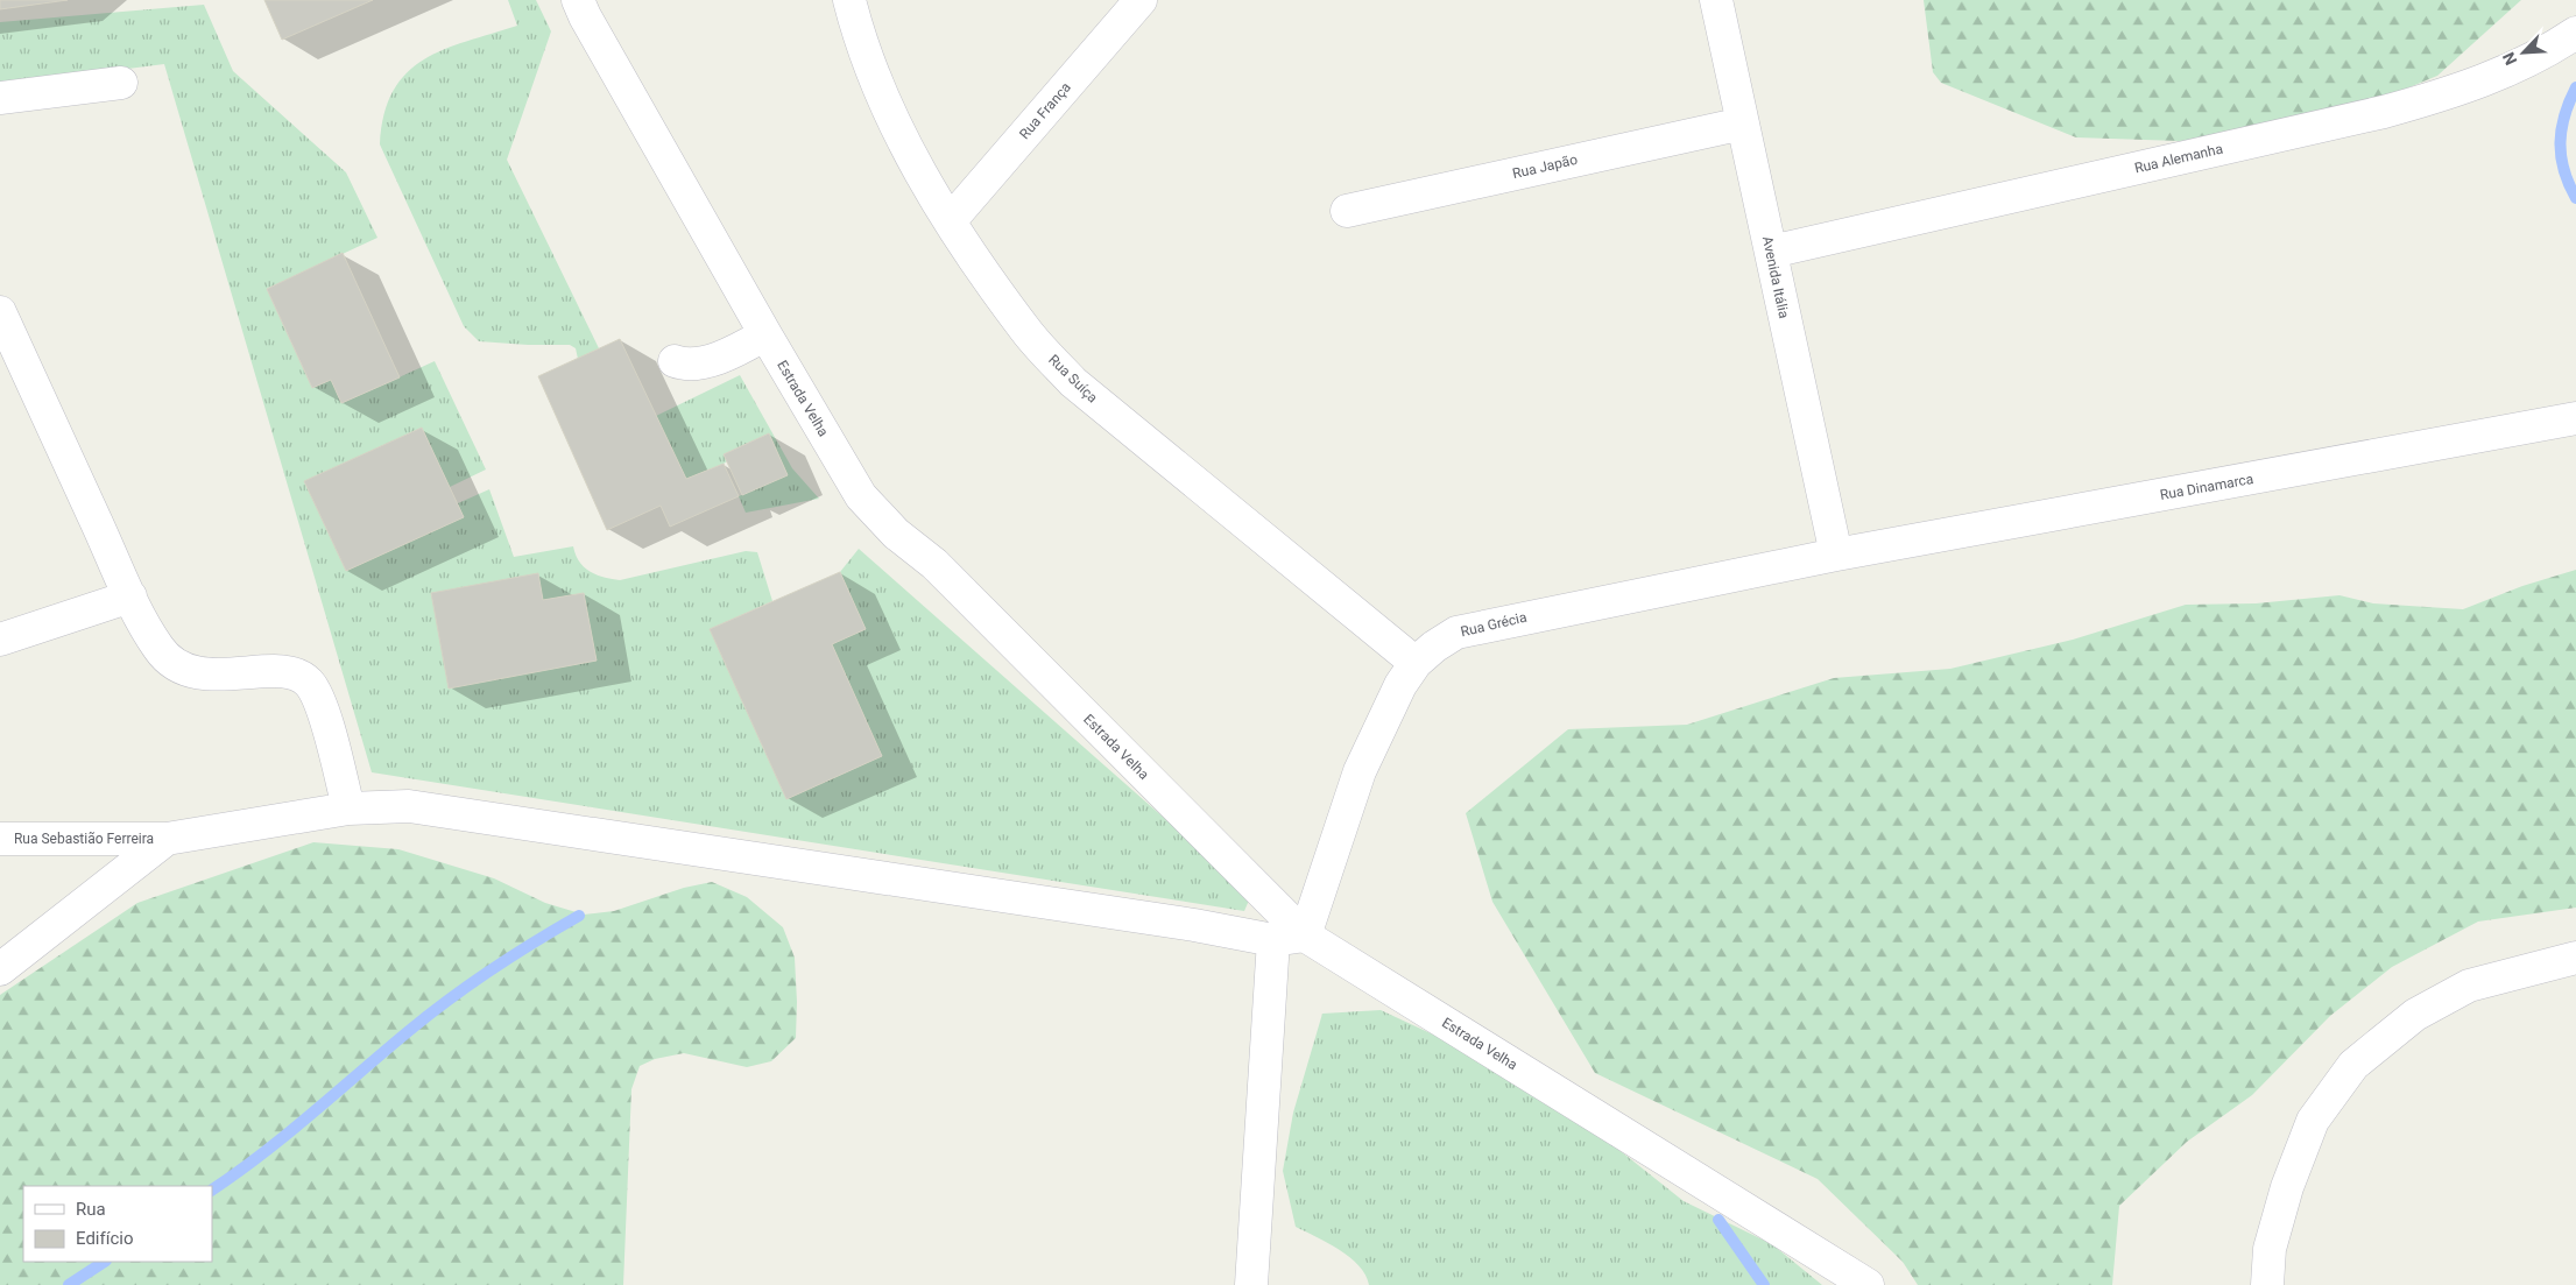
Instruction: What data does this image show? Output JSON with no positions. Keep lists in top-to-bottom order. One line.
{"streets":{"street":["Rua França","Rua Alemanha","Rua Japão","Avenida Itália","Rua Suíça","Estrada Velha","Rua Dinamarca","Rua Grécia","Rua Sebastião Ferreira"]},"crossings":[["Rua França","Rua Suíça"],["Rua Alemanha","Avenida Itália"],["Rua Japão","Avenida Itália"],["Avenida Itália","Rua Dinamarca"],["Avenida Itália","Rua Grécia"],["Rua Suíça","Rua Grécia"],["Estrada Velha","Rua Grécia"],["Rua Dinamarca","Rua Grécia"]],"legend":["Rua","Edifício"],"north":"bottom left"}
